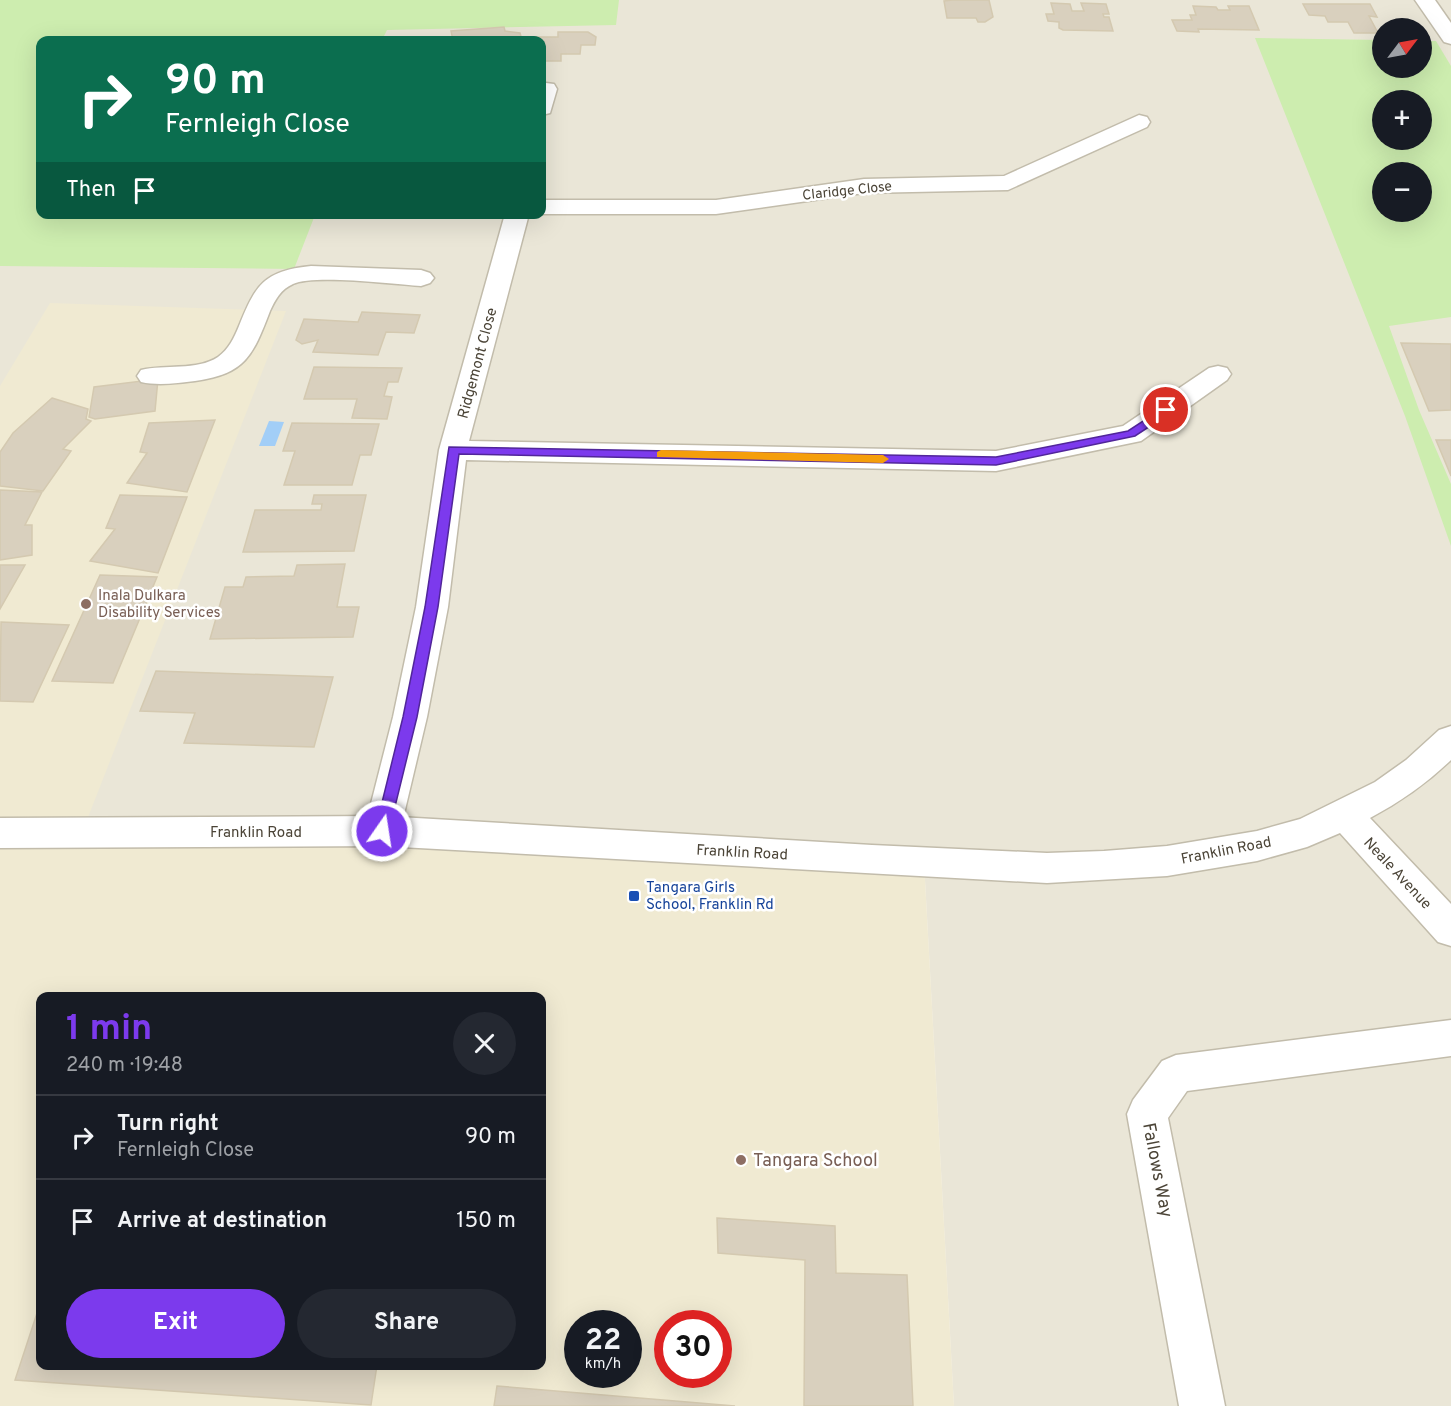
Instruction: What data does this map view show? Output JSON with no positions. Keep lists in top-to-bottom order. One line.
{"streets":{"street":["Claridge Close","Ridgemont Close","Franklin Road","Neale Avenue","Fallows Way"]},"crossings":[["Ridgemont Close","Franklin Road"],["Franklin Road","Neale Avenue"]],"places":{"other":["Inala Dulkara Disability Services","Tangara School"],"transit":["Tangara Girls School, Franklin Rd"]},"north":"top right","page":{"map_buttons":["+","−"],"turn":["90 m","Fernleigh Close"],"then":"Then","heading":["1 min","240 m · 19:48"],"list":[{"name":"Turn right","note":"Fernleigh Close","value":"90 m"},{"name":"Arrive at destination","value":"150 m"}],"buttons":["Exit","Share"],"speed":"22 km/h","limit":"30"}}
